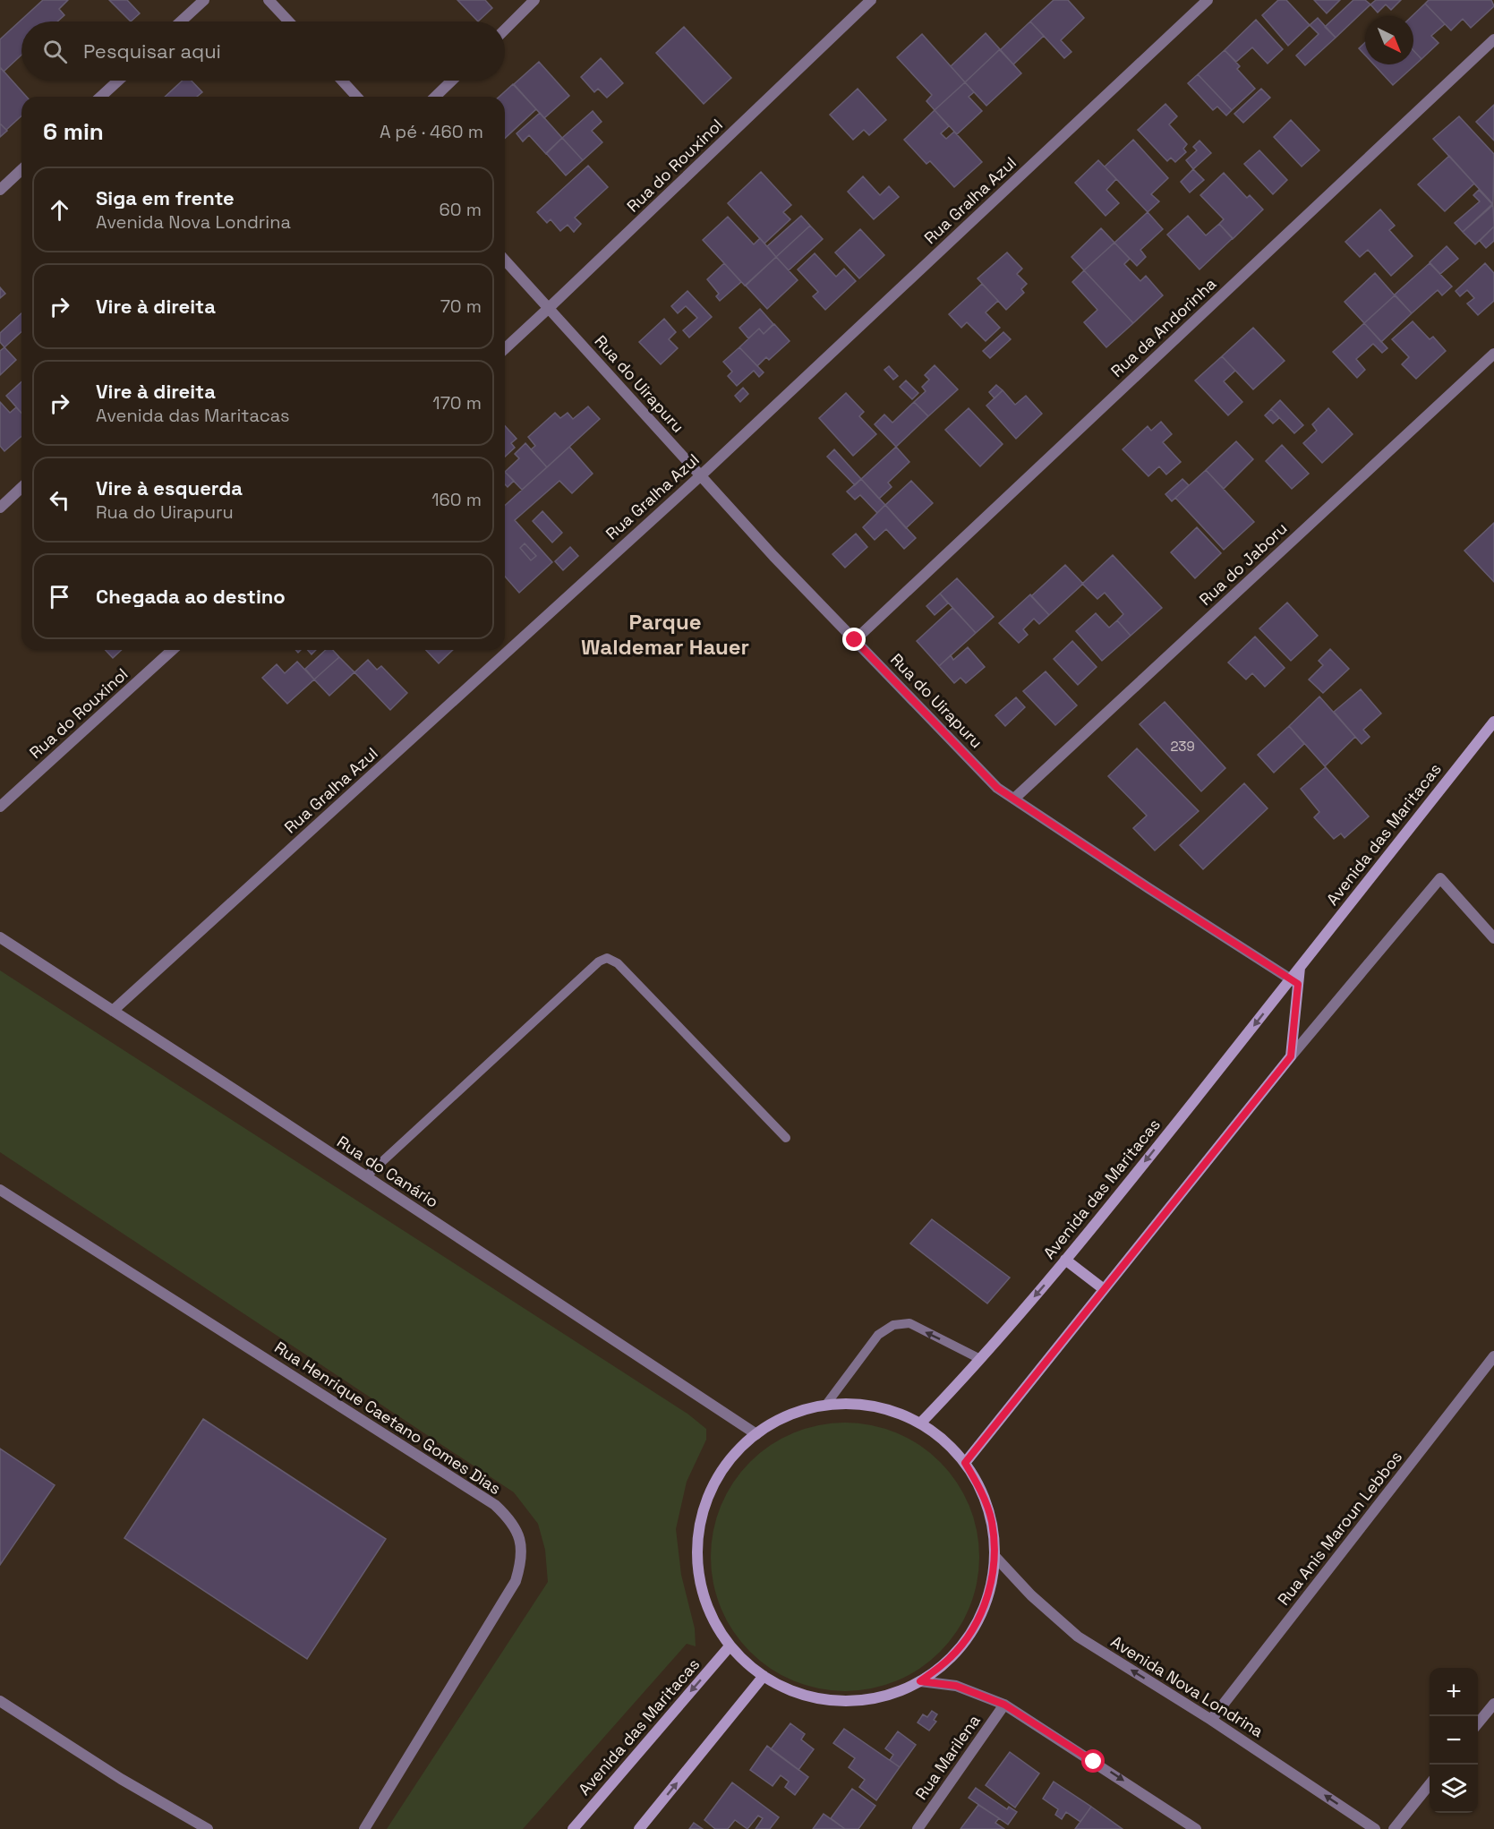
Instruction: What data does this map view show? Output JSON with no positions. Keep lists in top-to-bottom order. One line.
{"streets":{"street":["Rua do Rouxinol","Rua Gralha Azul","Rua da Andorinha","Rua do Uirapuru","Rua do Jaboru","Avenida das Maritacas","Rua do Canário","Rua Henrique Caetano Gomes Dias","Rua Anis Maroun Lebbos","Avenida Nova Londrina","Rua Marilena"]},"crossings":[["Rua do Rouxinol","Rua do Uirapuru"],["Rua Gralha Azul","Rua do Uirapuru"],["Rua Gralha Azul","Rua do Canário"],["Rua da Andorinha","Rua do Uirapuru"],["Rua do Uirapuru","Rua do Jaboru"],["Rua do Uirapuru","Avenida das Maritacas"],["Rua Anis Maroun Lebbos","Avenida Nova Londrina"]],"one_way":["Avenida Nova Londrina"],"districts":["Parque Waldemar Hauer"],"house_numbers":["239"],"north":"bottom right","page":{"search":"Pesquisar aqui","heading":["6 min","A pé · 460 m"],"list":[["Siga em frente","Avenida Nova Londrina","60 m"],["Vire à direita","70 m"],["Vire à direita","Avenida das Maritacas","170 m"],["Vire à esquerda","Rua do Uirapuru","160 m"],"Chegada ao destino"],"map_buttons":["+","−"]}}
